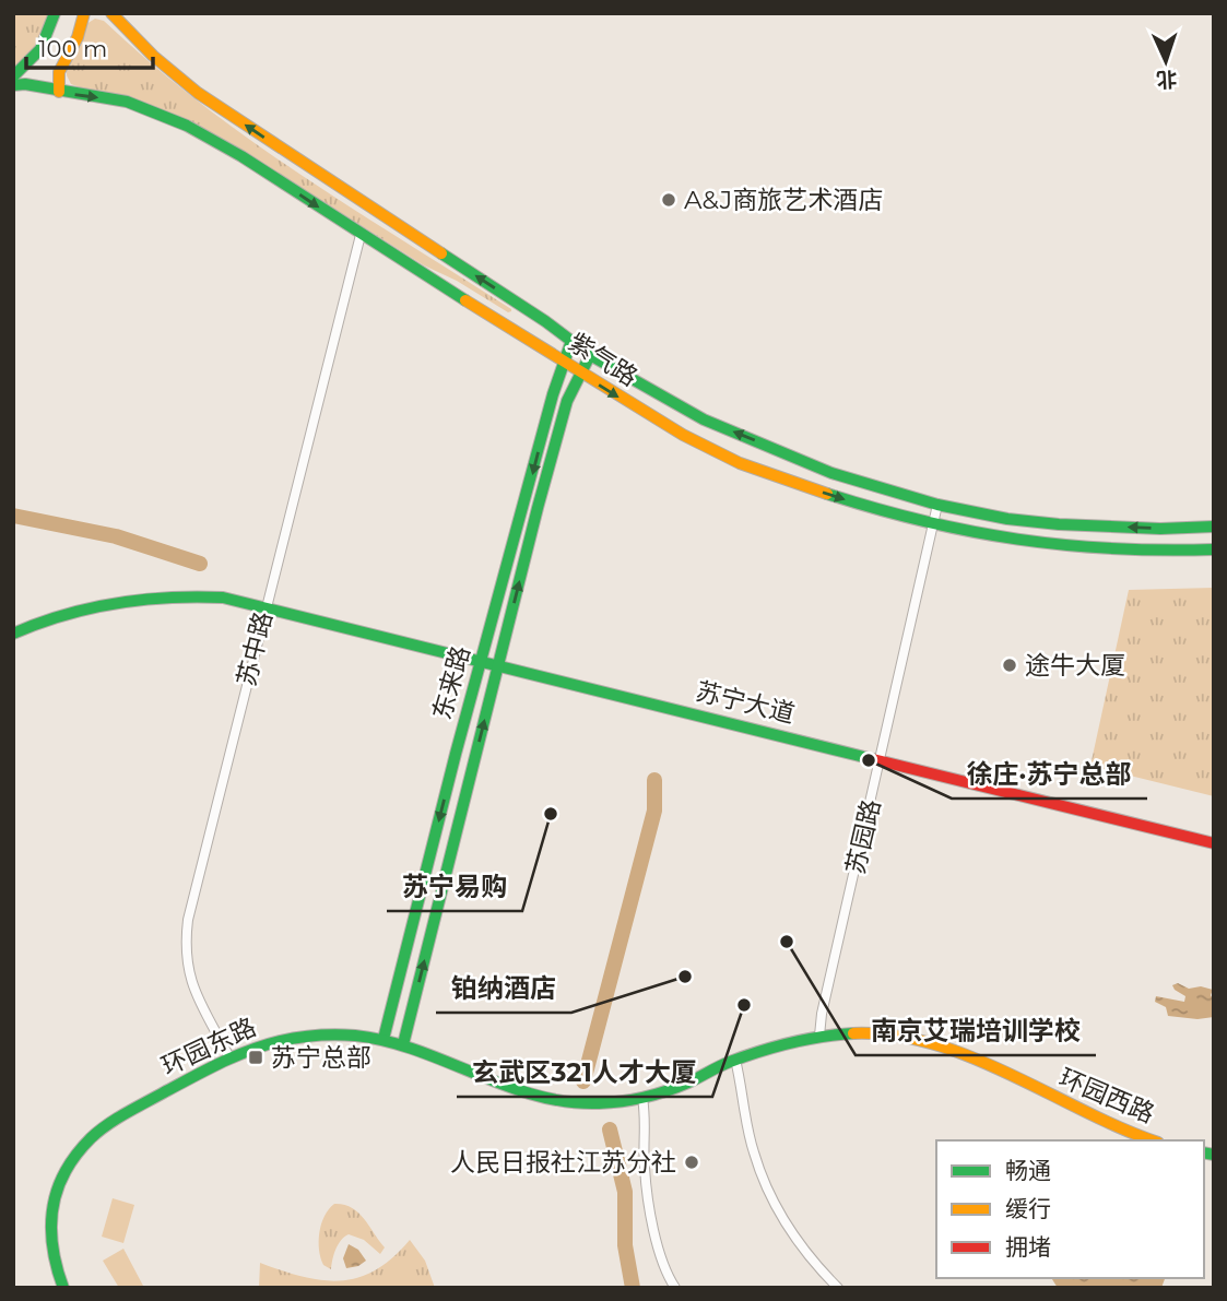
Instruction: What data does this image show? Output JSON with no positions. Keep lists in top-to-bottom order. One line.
{"streets":{"street":["紫气路","苏中路","东来路","苏宁大道","苏园路","环园东路","环园西路"]},"crossings":[["紫气路","苏中路"],["紫气路","东来路"],["紫气路","苏园路"],["苏中路","苏宁大道"],["苏中路","环园东路"],["东来路","苏宁大道"],["东来路","环园东路"],["苏宁大道","苏园路"],["苏园路","环园东路"],["苏园路","环园西路"],["环园东路","环园西路"]],"places":{"other":["A&J商旅艺术酒店","途牛大厦","徐庄·苏宁总部","苏宁易购","南京艾瑞培训学校","铂纳酒店","玄武区321人才大厦","人民日报社江苏分社"],"transit":["苏宁总部"]},"legend":["畅通","缓行","拥堵"],"scale_bar":"100 m","north":"bottom"}
